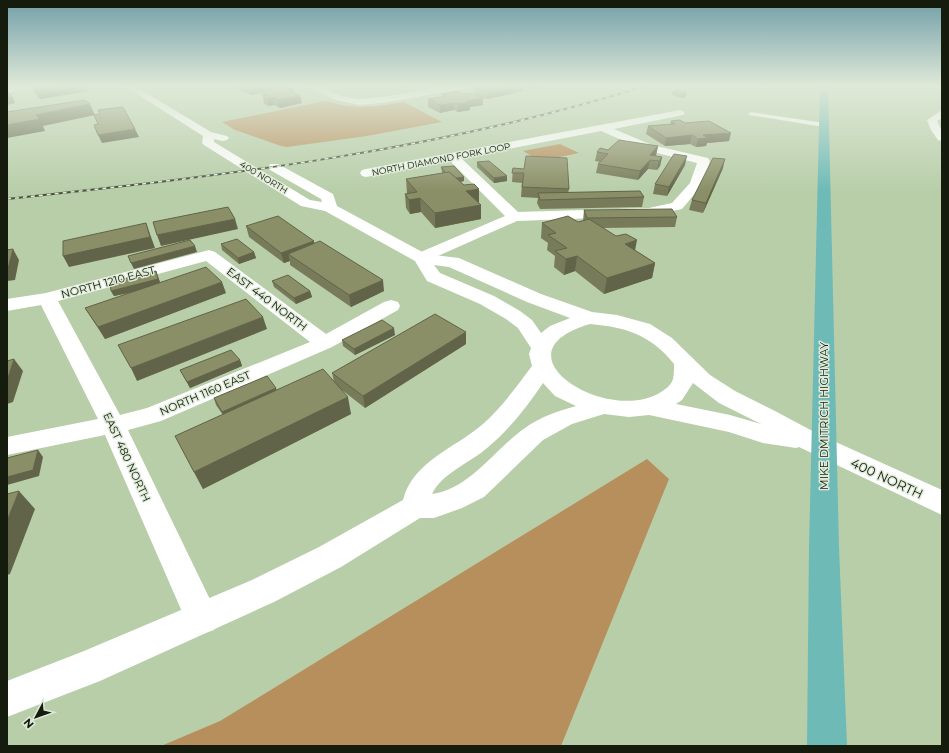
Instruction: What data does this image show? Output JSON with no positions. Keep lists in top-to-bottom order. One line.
{"streets":{"highway":["MIKE DMITRICH HIGHWAY"],"street":["NORTH DIAMOND FORK LOOP","400 NORTH","NORTH 1210 EAST","EAST 440 NORTH","NORTH 1160 EAST","EAST 480 NORTH"]},"crossings":[["NORTH 1210 EAST","EAST 440 NORTH"],["NORTH 1210 EAST","EAST 480 NORTH"],["EAST 440 NORTH","NORTH 1160 EAST"],["NORTH 1160 EAST","EAST 480 NORTH"]],"north":"bottom left"}
